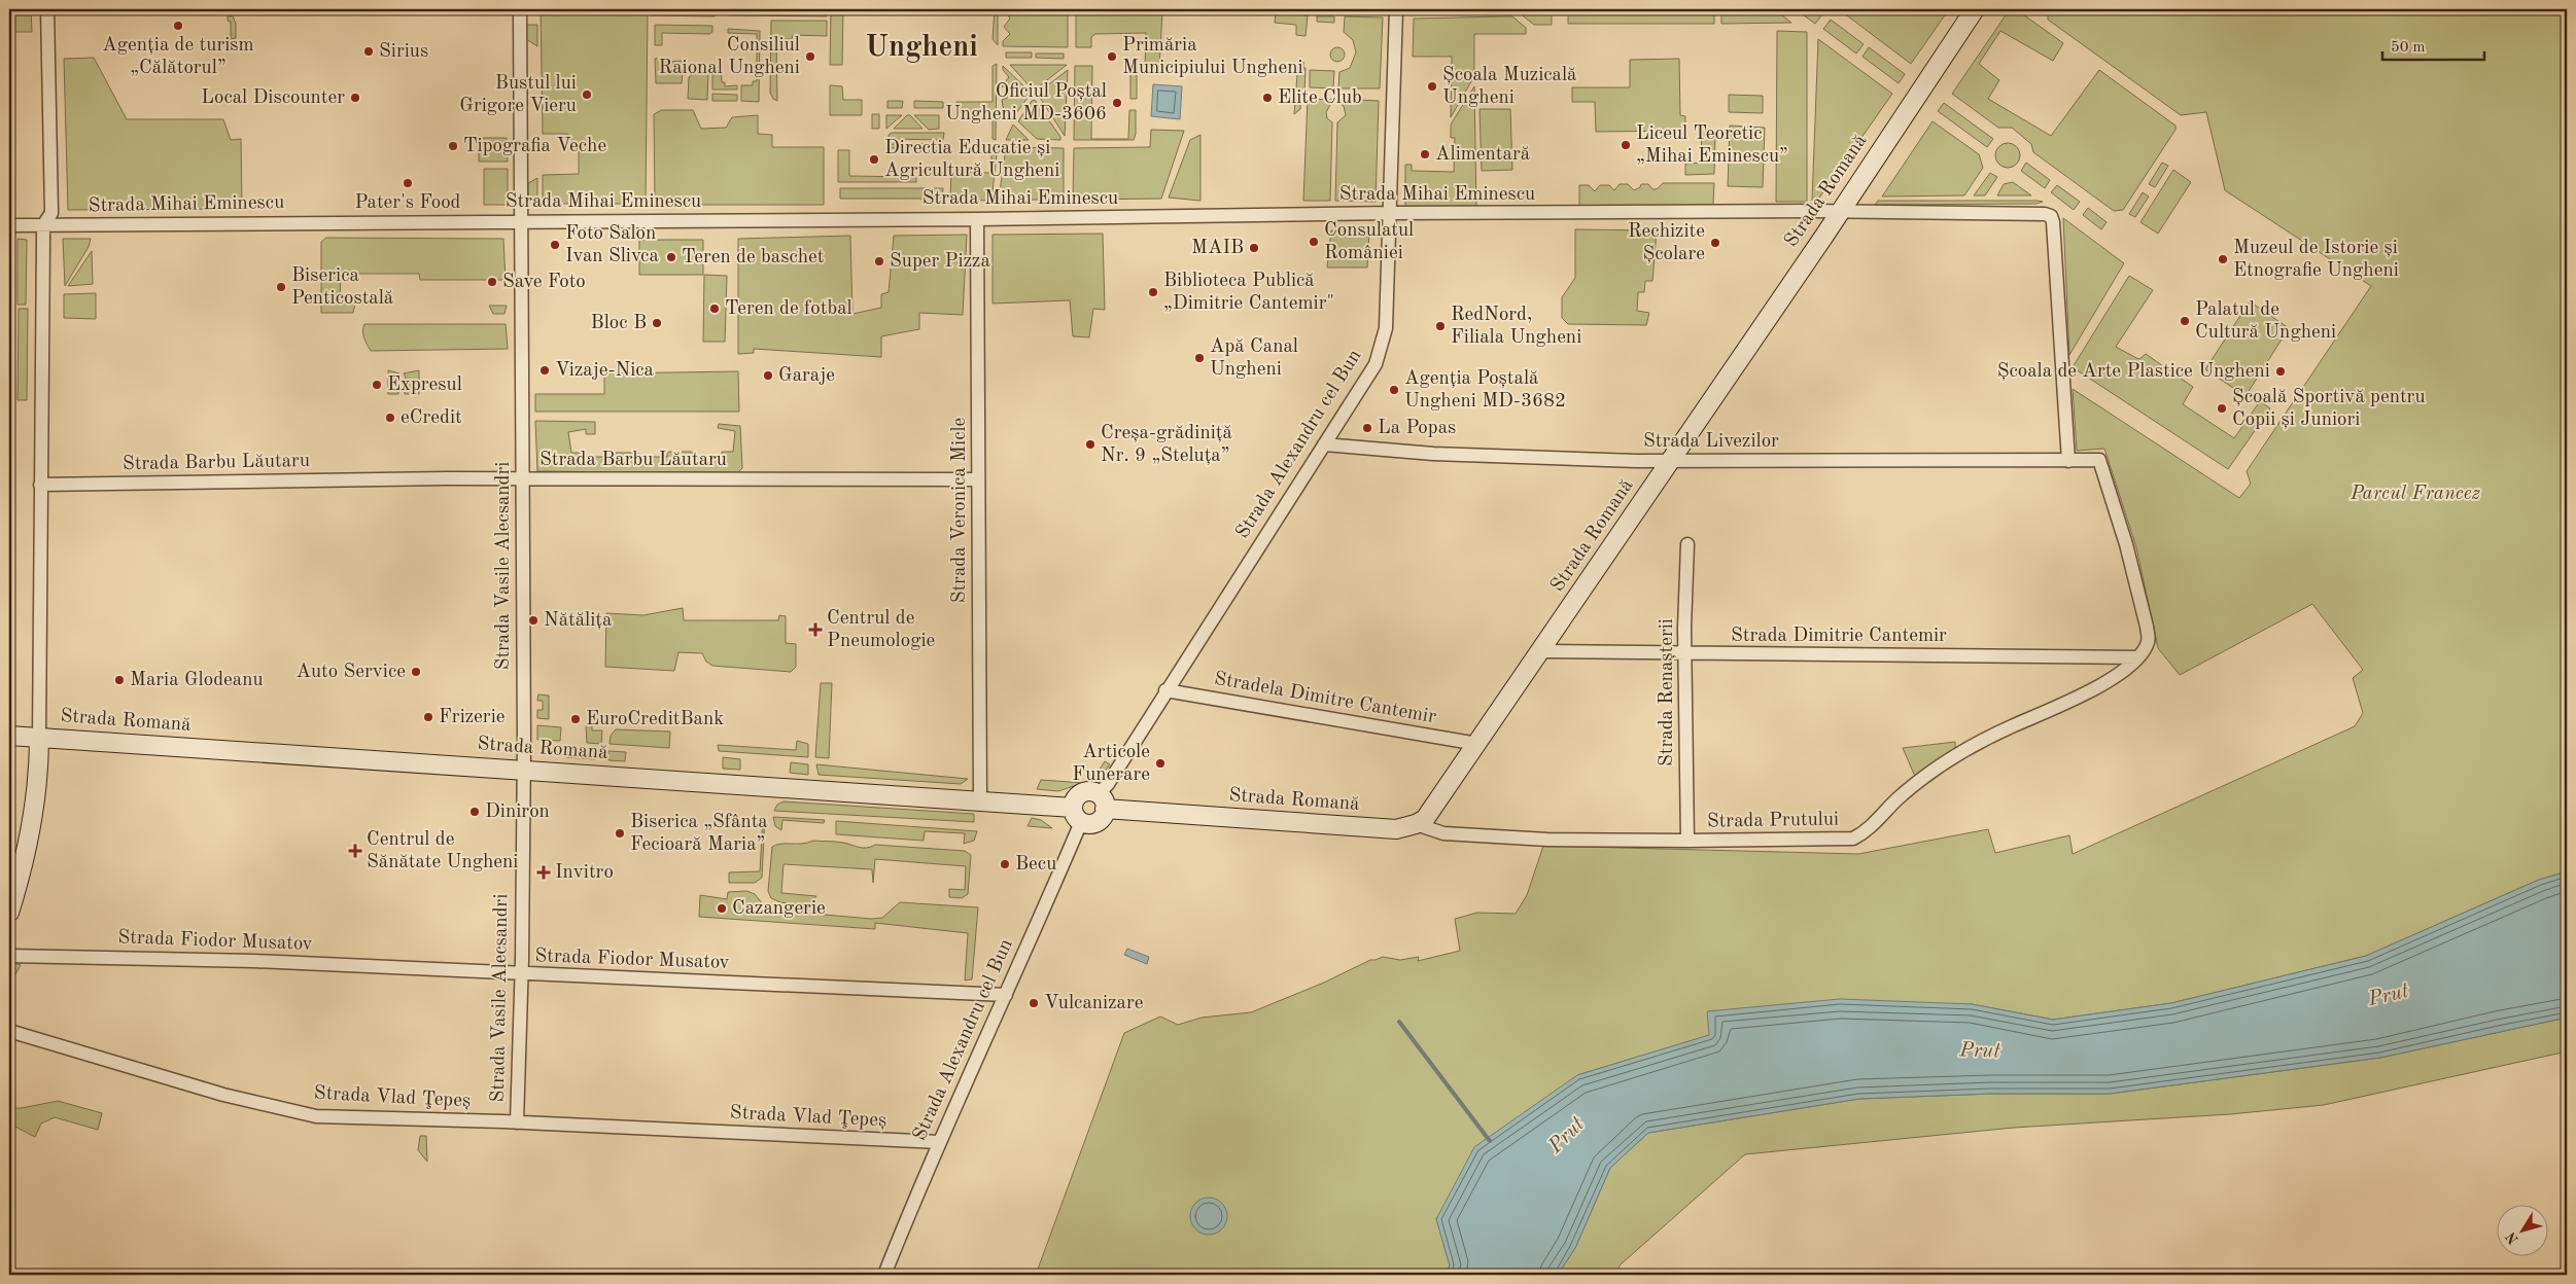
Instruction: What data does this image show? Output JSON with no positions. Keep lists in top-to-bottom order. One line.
{"streets":{"main road":["Strada Romană"],"street":["Strada Mihai Eminescu","Strada Livezilor","Strada Alexandru cel Bun","Strada Barbu Lăutaru","Strada Veronica Micle","Strada Vasile Alecsandri","Strada Dimitrie Cantemir","Strada Renașterii","Stradela Dimitre Cantemir","Strada Prutului","Strada Fiodor Musatov","Strada Vlad Ţepeș"]},"crossings":[["Strada Romană","Strada Mihai Eminescu"],["Strada Romană","Strada Livezilor"],["Strada Romană","Strada Alexandru cel Bun"],["Strada Romană","Strada Veronica Micle"],["Strada Romană","Strada Vasile Alecsandri"],["Strada Romană","Strada Dimitrie Cantemir"],["Strada Romană","Stradela Dimitre Cantemir"],["Strada Romană","Strada Prutului"],["Strada Mihai Eminescu","Strada Livezilor"],["Strada Mihai Eminescu","Strada Alexandru cel Bun"],["Strada Mihai Eminescu","Strada Veronica Micle"],["Strada Mihai Eminescu","Strada Vasile Alecsandri"],["Strada Livezilor","Strada Alexandru cel Bun"],["Strada Livezilor","Strada Dimitrie Cantemir"],["Strada Livezilor","Strada Prutului"],["Strada Alexandru cel Bun","Stradela Dimitre Cantemir"],["Strada Alexandru cel Bun","Strada Fiodor Musatov"],["Strada Alexandru cel Bun","Strada Vlad Ţepeș"],["Strada Barbu Lăutaru","Strada Veronica Micle"],["Strada Barbu Lăutaru","Strada Vasile Alecsandri"],["Strada Vasile Alecsandri","Strada Fiodor Musatov"],["Strada Vasile Alecsandri","Strada Vlad Ţepeș"],["Strada Dimitrie Cantemir","Strada Renașterii"],["Strada Dimitrie Cantemir","Strada Prutului"],["Strada Renașterii","Strada Prutului"]],"districts":["Ungheni"],"water":["Prut"],"parks":["Parcul Francez"],"places":{"other":["Agenția de turism „Călătorul”","Sirius","Consiliul Raional Ungheni","Primăria Municipiului Ungheni","Școala Muzicală Ungheni","Bustul lui Grigore Vieru","Local Discounter","Elite Club","Oficiul Poștal Ungheni MD-3606","Liceul Teoretic „Mihai Eminescu”","Tipografia Veche","Alimentară","Directia Educatie și Agricultură Ungheni","Pater's Food","Consulatul României","Rechizite Școlare","Foto Salon Ivan Slivca","MAIB","Teren de baschet","Muzeul de Istorie și Etnografie Ungheni","Super Pizza","Save Foto","Biserica Penticostală","Biblioteca Publică „Dimitrie Cantemir\"","Teren de fotbal","Palatul de Cultură Ungheni","Bloc B","RedNord, Filiala Ungheni","Apă Canal Ungheni","Vizaje-Nica","Școala de Arte Plastice Ungheni","Garaje","Expresul","Agenția Poștală Ungheni MD-3682","Școală Sportivă pentru Copii și Juniori","eCredit","La Popas","Creșa-grădiniță Nr. 9 „Steluța”","Nătălița","Auto Service","Maria Glodeanu","Frizerie","EuroCreditBank","Articole Funerare","Diniron","Biserica „Sfânta Fecioară Maria”","Becu","Cazangerie","Vulcanizare"],"health":["Centrul de Pneumologie","Centrul de Sănătate Ungheni","Invitro"]},"scale_bar":"50 m","north":"bottom left"}
